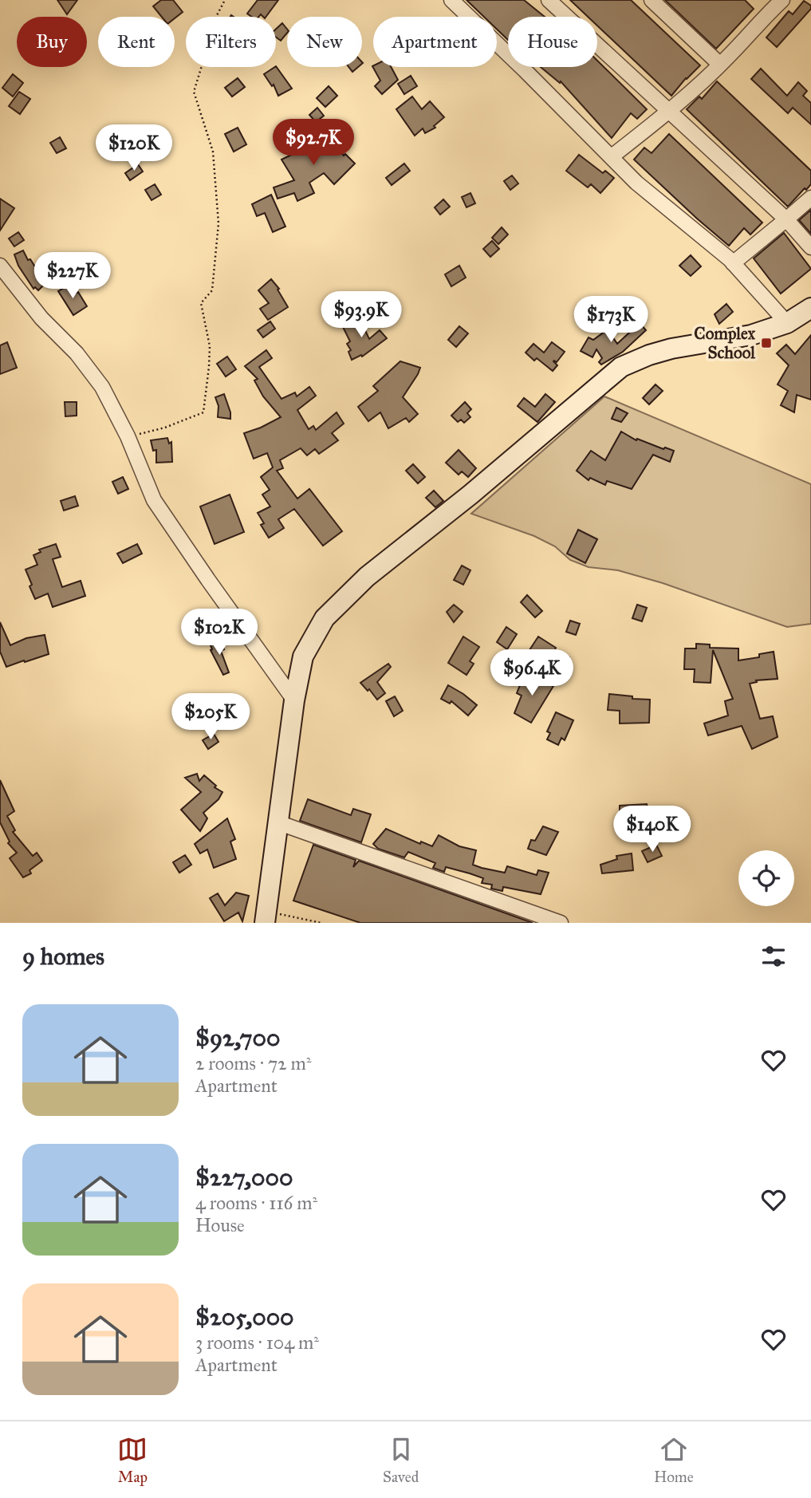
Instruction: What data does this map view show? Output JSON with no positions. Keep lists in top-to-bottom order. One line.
{"places":{"transit":["Complex School"]},"page":{"chip":["Buy","Rent","Filters","New","Apartment","House"],"price":["$92.7K","$120K","$227K","$93.9K","$173K","$102K","$96.4K","$205K","$140K"],"heading":"9 homes","list":[{"name":"$92,700","note":"2 rooms · 72 m² · Apartment"},{"name":"$227,000","note":"4 rooms · 116 m² · House"},{"name":"$205,000","note":"3 rooms · 104 m² · Apartment"}],"tabs":["Map","Saved","Home"]}}
